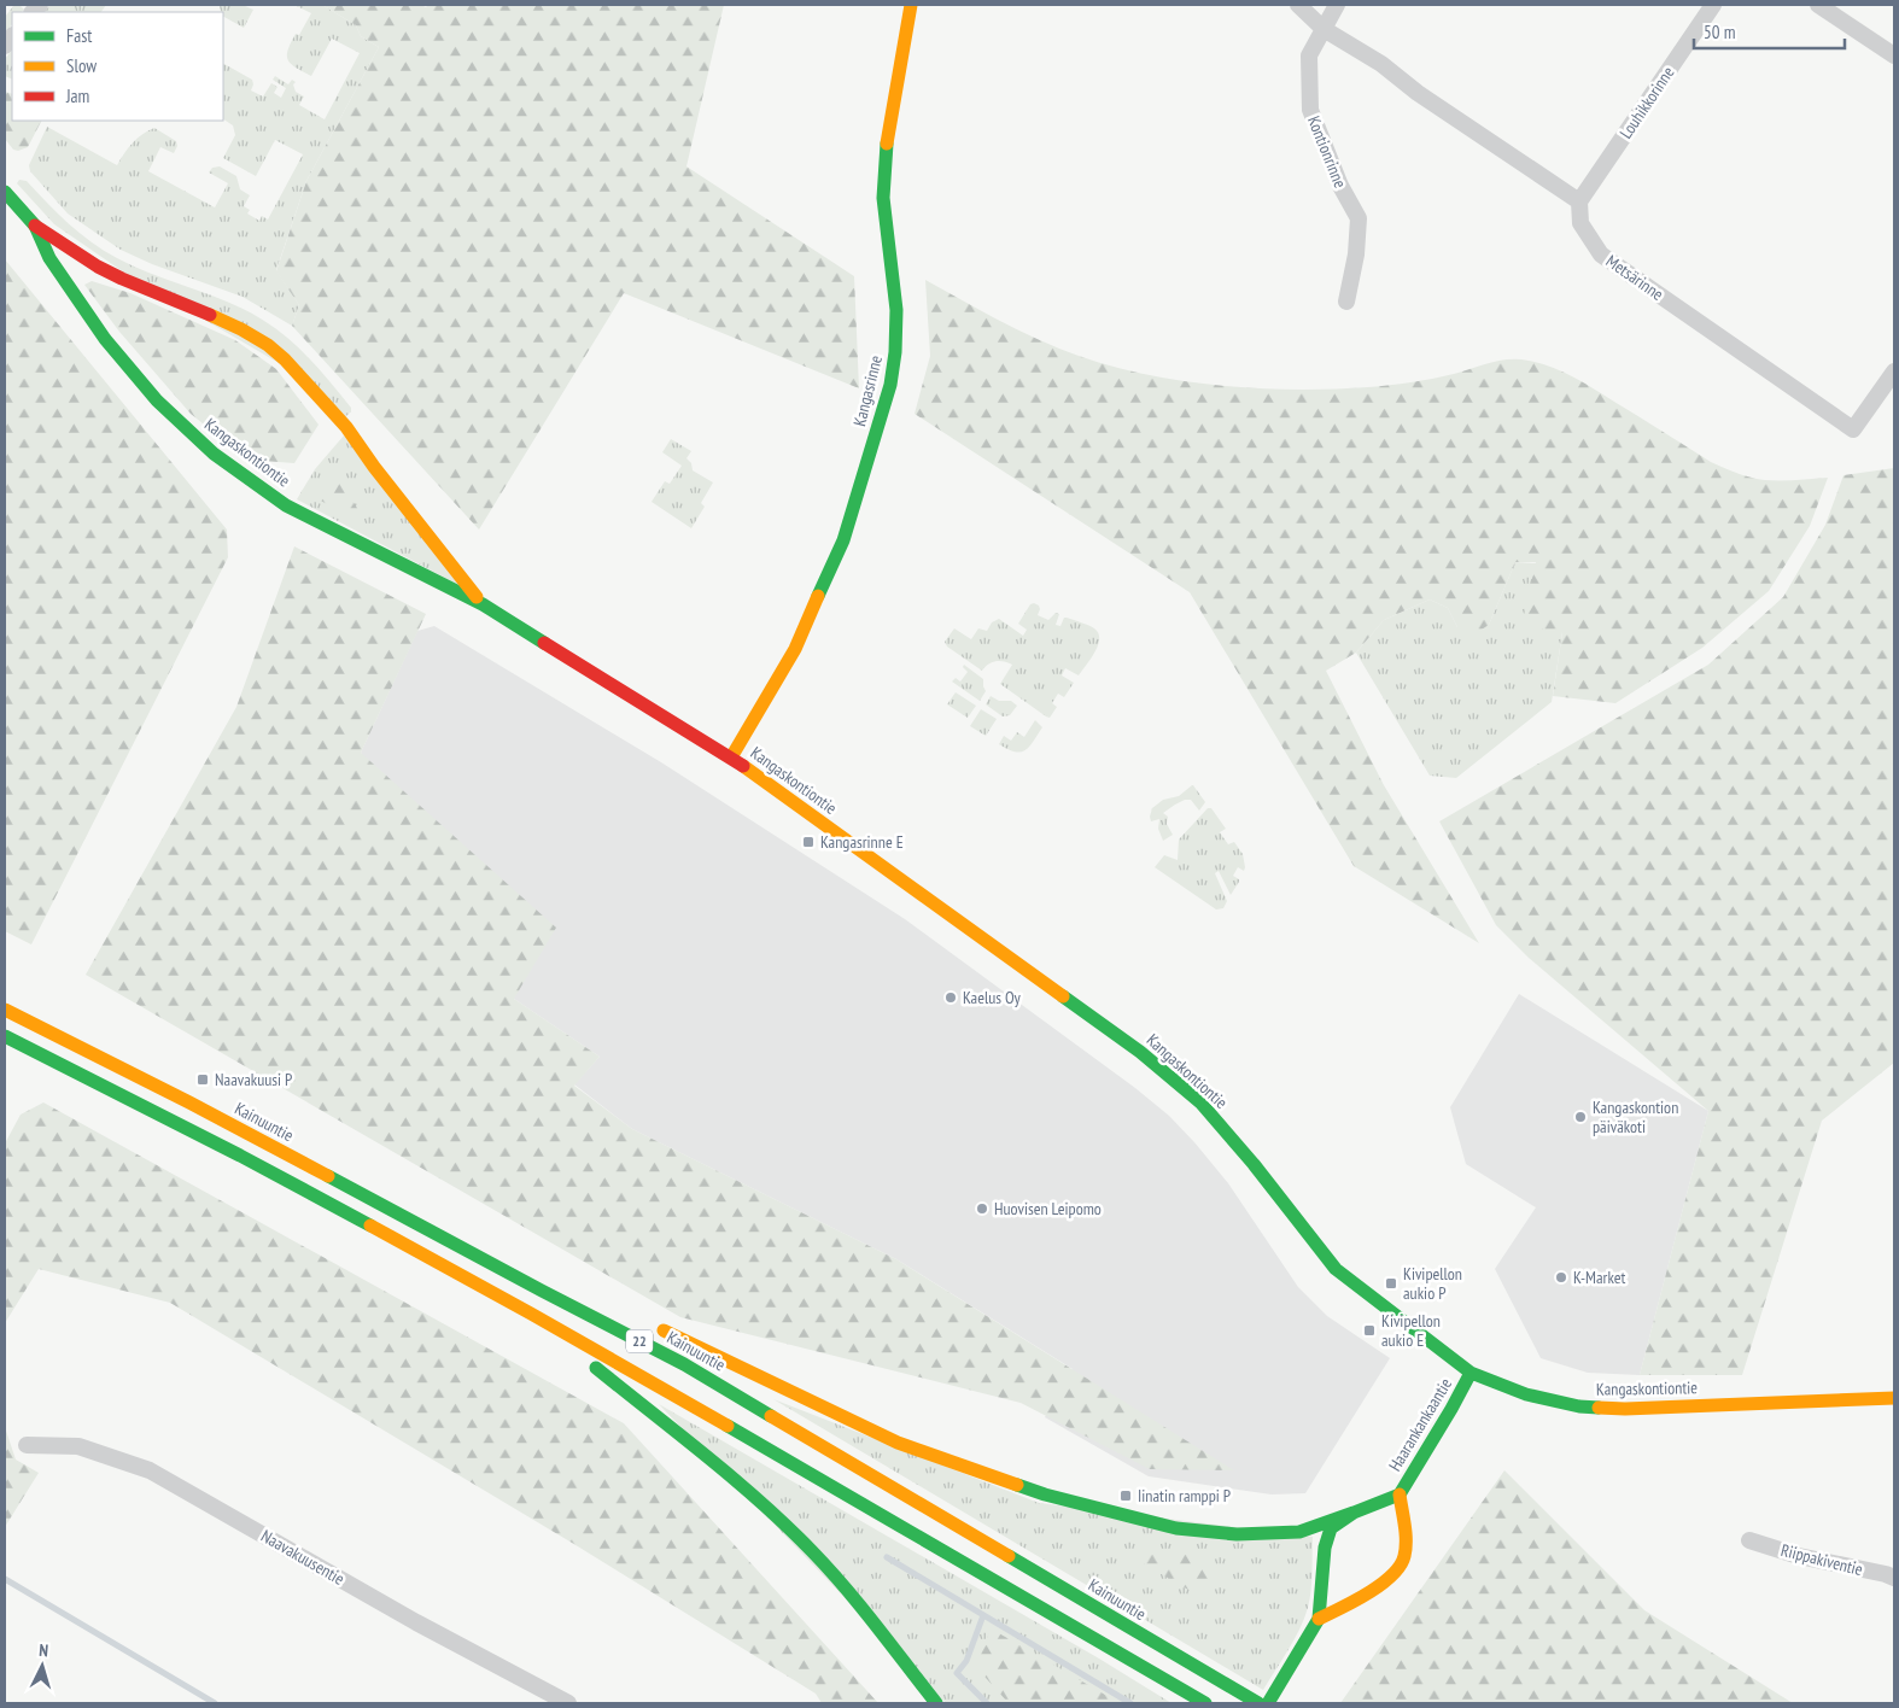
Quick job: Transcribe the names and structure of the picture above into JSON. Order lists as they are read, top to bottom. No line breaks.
{"streets":{"main road":["Kangasrinne","Kangaskontiontie","Kainuuntie","22","Haarankankaantie"],"street":["Louhikkorinne","Kontionrinne","Metsärinne","Naavakuusentie","Riippakiventie"]},"crossings":[["Louhikkorinne","Metsärinne"],["Kangasrinne","Kangaskontiontie"],["Kangaskontiontie","Haarankankaantie"]],"places":{"transit":["Kangasrinne E","Naavakuusi P","Kivipellon aukio P","Kivipellon aukio E","Iinatin ramppi P"],"other":["Kaelus Oy","Kangaskontion päiväkoti","Huovisen Leipomo","K-Market"]},"legend":["Fast","Slow","Jam"],"scale_bar":"50 m","north":"top"}
